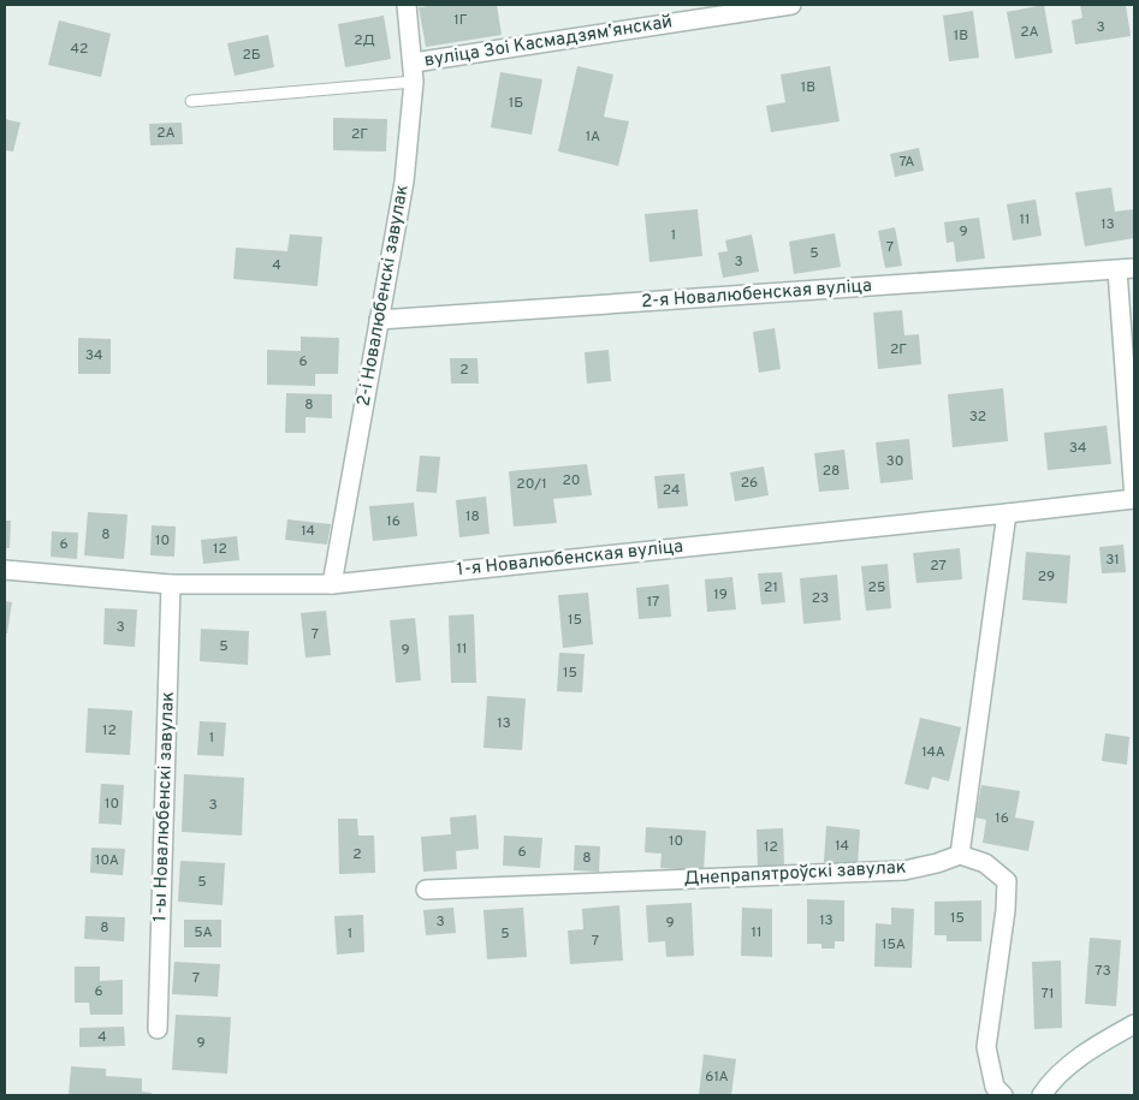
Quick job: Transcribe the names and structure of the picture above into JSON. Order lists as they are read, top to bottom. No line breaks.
{"streets":{"street":["вуліца Зоі Касмадзямʼянскай","2-я Новалюбенская вуліца","2-і Новалюбенскі завулак","1-я Новалюбенская вуліца","1-ы Новалюбенскі завулак","Днепрапятроўскі завулак"]},"crossings":[["вуліца Зоі Касмадзямʼянскай","2-і Новалюбенскі завулак"],["2-я Новалюбенская вуліца","2-і Новалюбенскі завулак"],["2-і Новалюбенскі завулак","1-я Новалюбенская вуліца"],["1-я Новалюбенская вуліца","1-ы Новалюбенскі завулак"]],"house_numbers":["1Г","3","2А","1В","2Д","42","2Б","1В","1Б","2А","2Г","1А","7А","11","13","9","1","7","5","3","4","2Г","34","6","2","8","32","34","30","28","20","26","20/1","24","18","16","14","8","10","6","12","31","27","29","21","25","19","23","17","15","3","7","5","11","9","15","13","12","1","14А","10","3","16","10","14","12","6","2","8","10А","5","15","13","3","9","8","5А","11","1","5","7","15А","73","7","6","71","4","9","61А"]}
